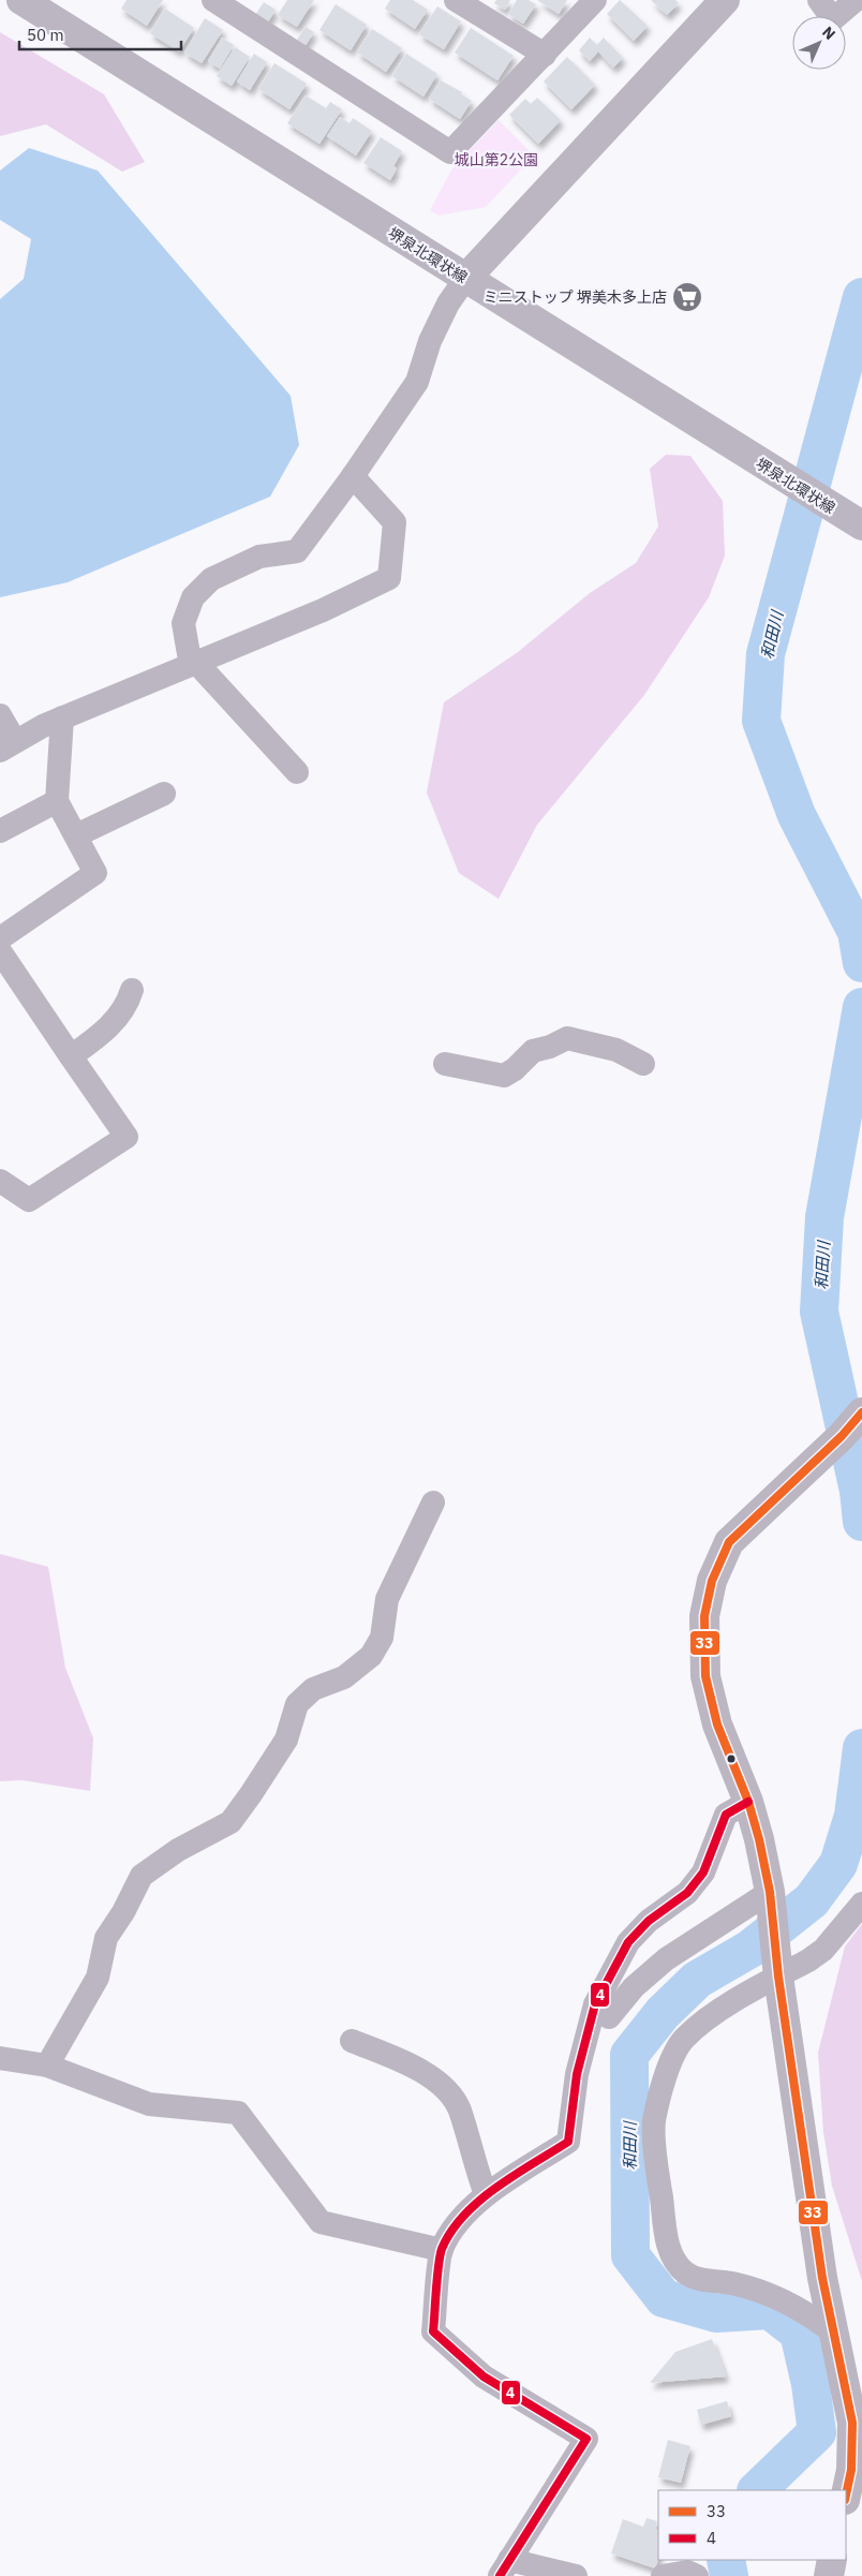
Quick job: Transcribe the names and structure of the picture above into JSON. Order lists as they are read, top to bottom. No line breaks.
{"streets":{"main road":["堺泉北環状線"]},"water":["和田川"],"parks":["城山第2公園"],"places":{"supermarket":["ミニストップ 堺美木多上店"]},"lines":["transit line 33","transit line 4"],"legend":["33","4"],"scale_bar":"50 m","north":"top right"}
